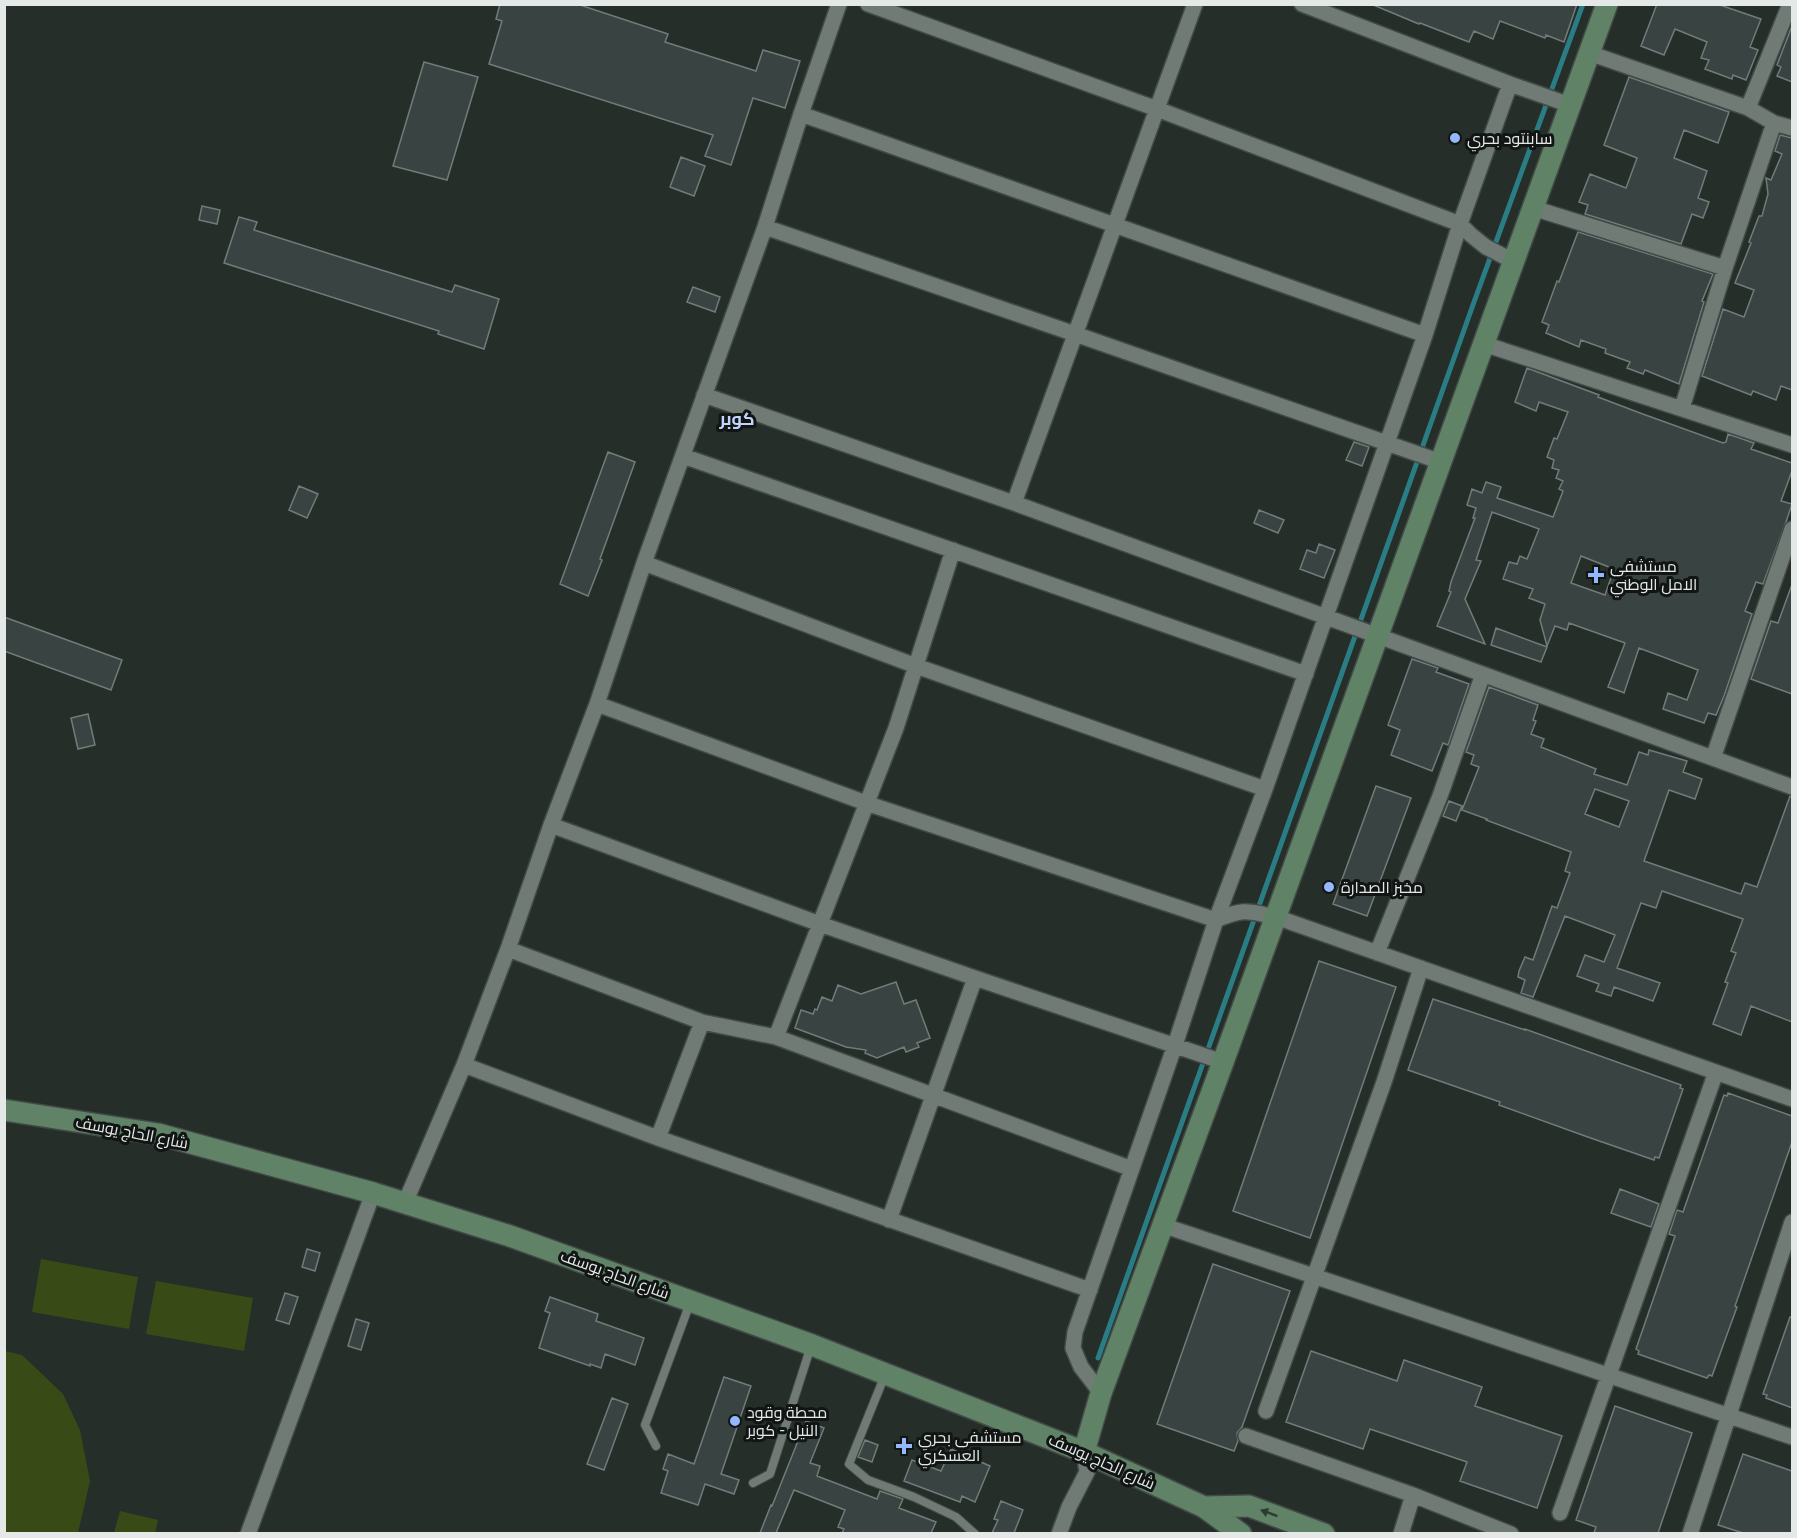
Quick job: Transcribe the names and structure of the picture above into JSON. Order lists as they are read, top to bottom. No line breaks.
{"streets":{"street":["شارع الحاج يوسف"]},"districts":["كوبر"],"places":{"other":["سابنتود بحري","مخبز الصدارة","محطة وقود النيل - كوبر"],"health":["مستشفى الامل الوطني","مستشفى بحري العسكري"]}}
